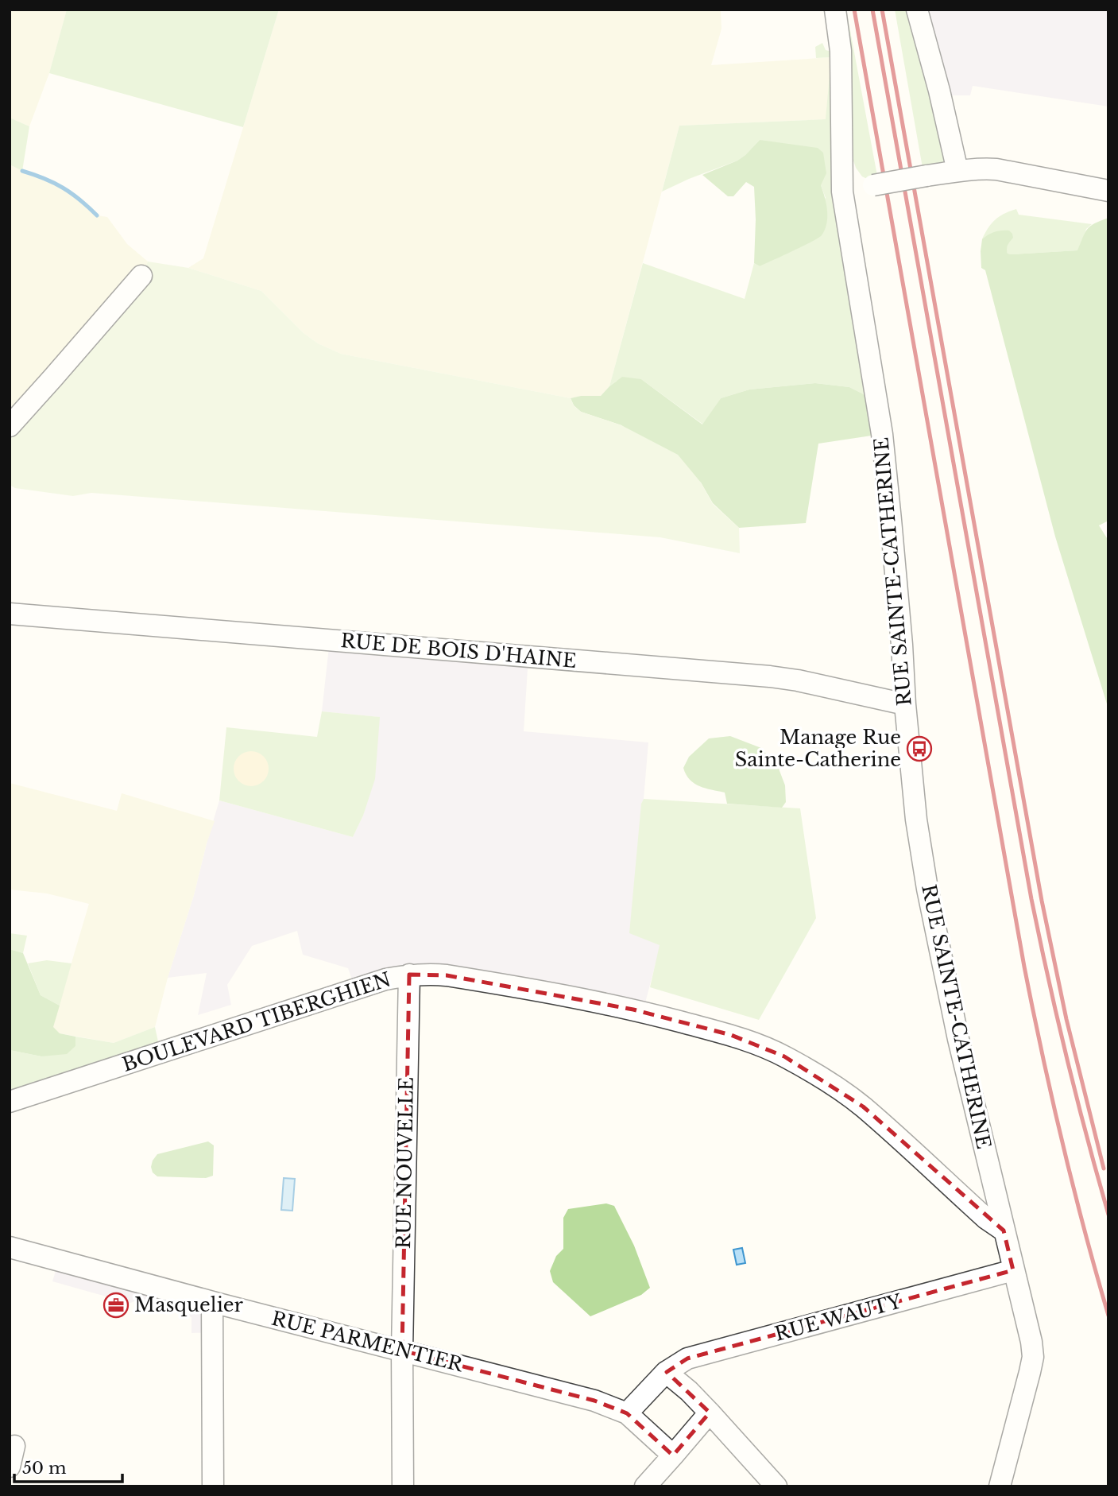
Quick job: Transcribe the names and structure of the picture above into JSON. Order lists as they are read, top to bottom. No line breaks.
{"streets":{"street":["RUE SAINTE-CATHERINE","RUE DE BOIS D'HAINE","BOULEVARD TIBERGHIEN","RUE NOUVELLE","RUE WAUTY","RUE PARMENTIER"]},"crossings":[["RUE SAINTE-CATHERINE","RUE DE BOIS D'HAINE"],["RUE SAINTE-CATHERINE","BOULEVARD TIBERGHIEN"],["RUE SAINTE-CATHERINE","RUE WAUTY"],["BOULEVARD TIBERGHIEN","RUE NOUVELLE"],["RUE NOUVELLE","RUE PARMENTIER"]],"places":{"bus stop":["Manage Rue Sainte-Catherine"],"office":["Masquelier"]},"scale_bar":"50 m"}
